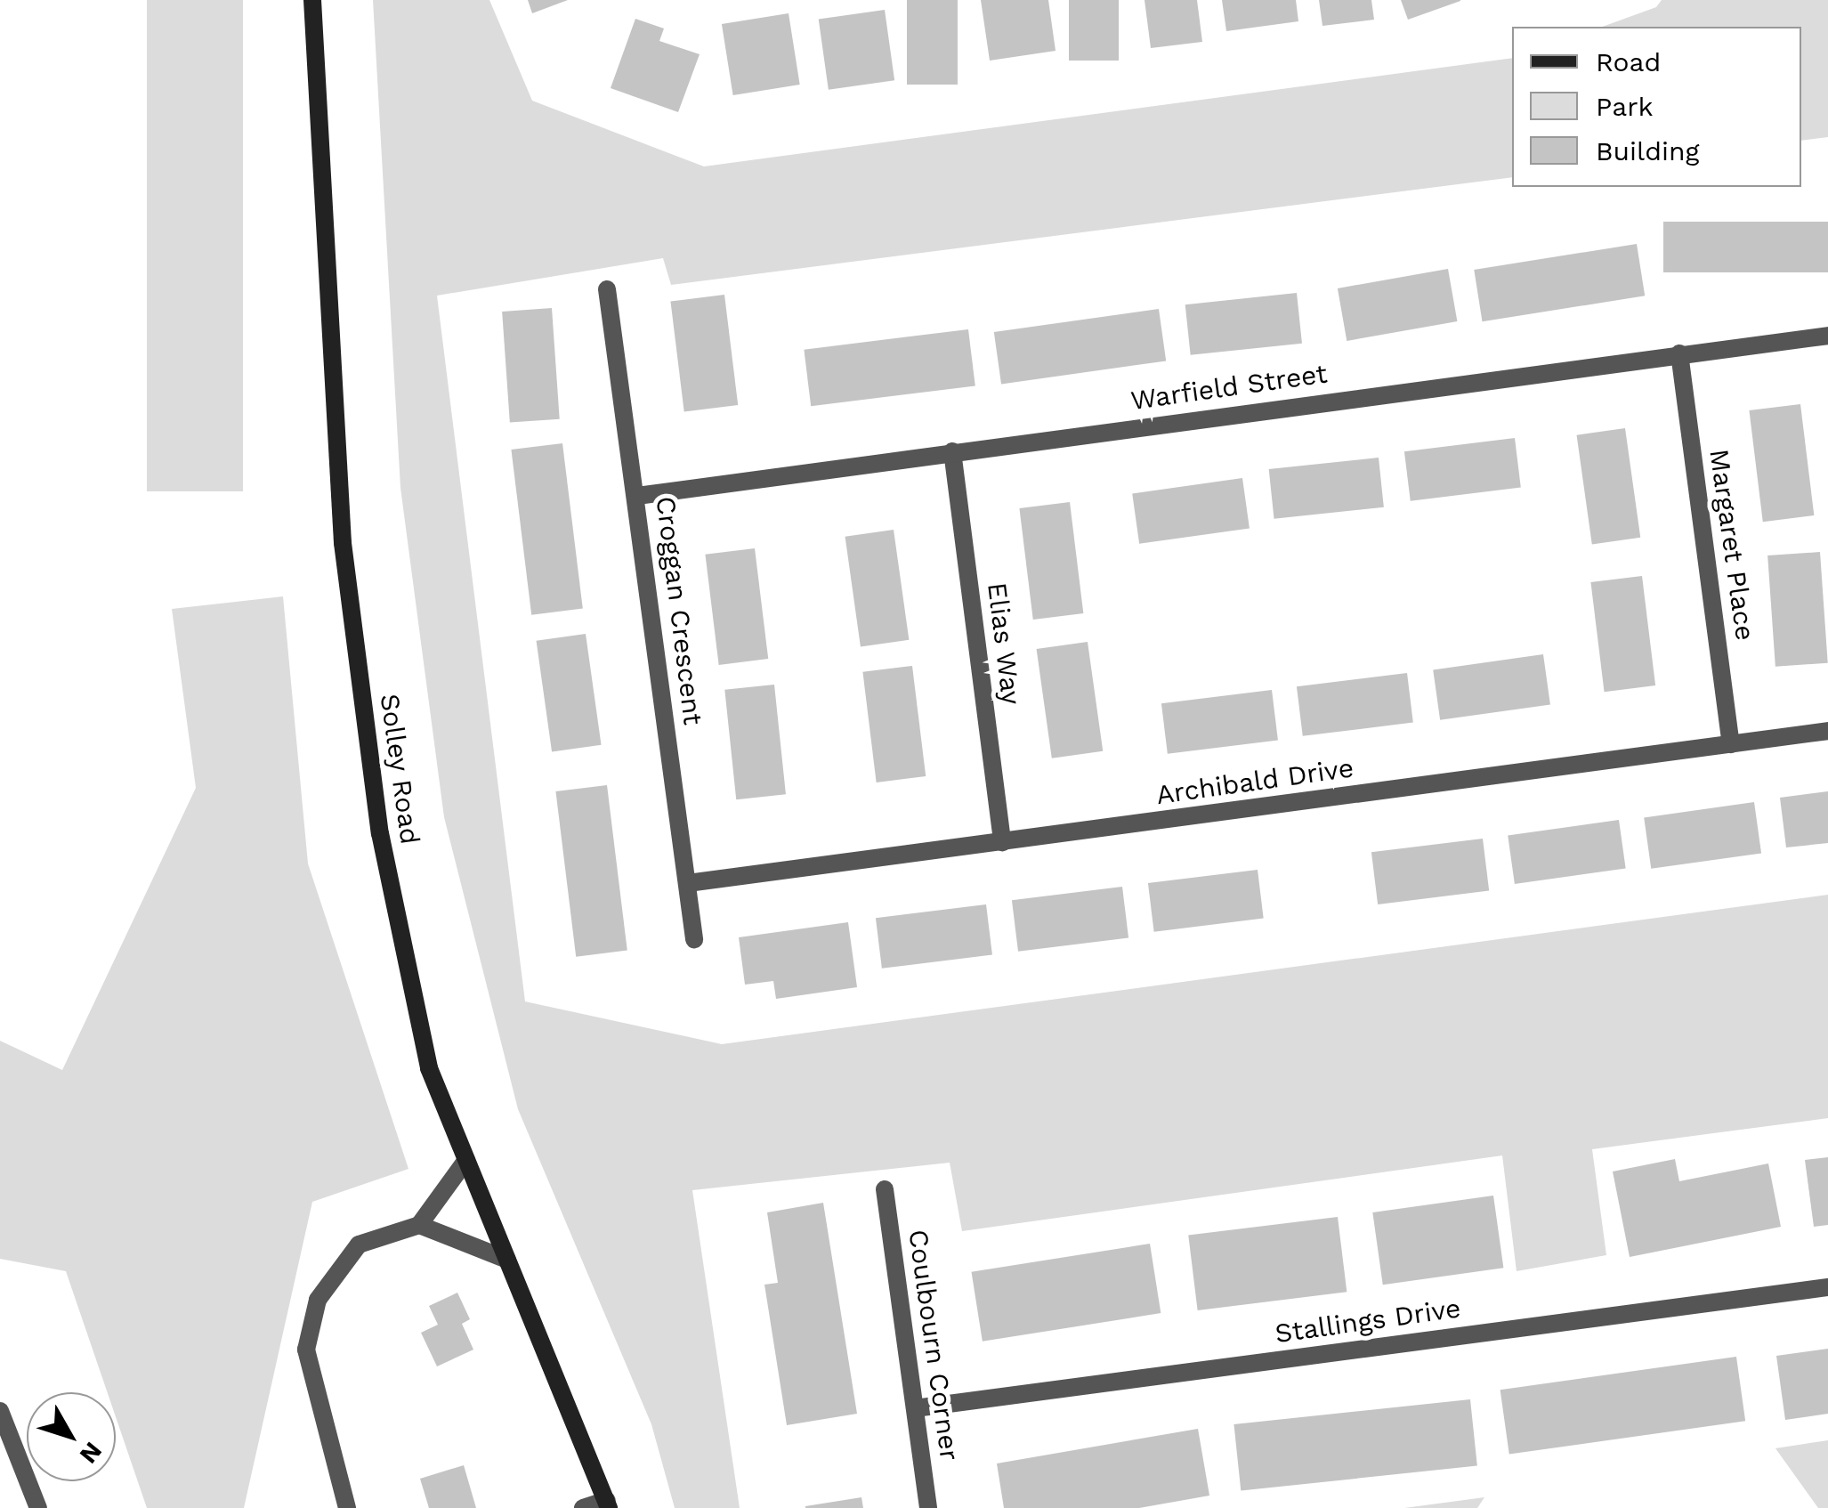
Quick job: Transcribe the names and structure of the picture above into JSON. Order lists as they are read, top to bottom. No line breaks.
{"streets":{"main road":["Solley Road"],"street":["Warfield Street","Margaret Place","Croggan Crescent","Elias Way","Archibald Drive","Stallings Drive","Coulbourn Corner"]},"crossings":[["Warfield Street","Margaret Place"],["Warfield Street","Croggan Crescent"],["Warfield Street","Elias Way"],["Margaret Place","Archibald Drive"],["Croggan Crescent","Archibald Drive"],["Elias Way","Archibald Drive"],["Stallings Drive","Coulbourn Corner"]],"legend":["Road","Park","Building"],"north":"bottom right"}
